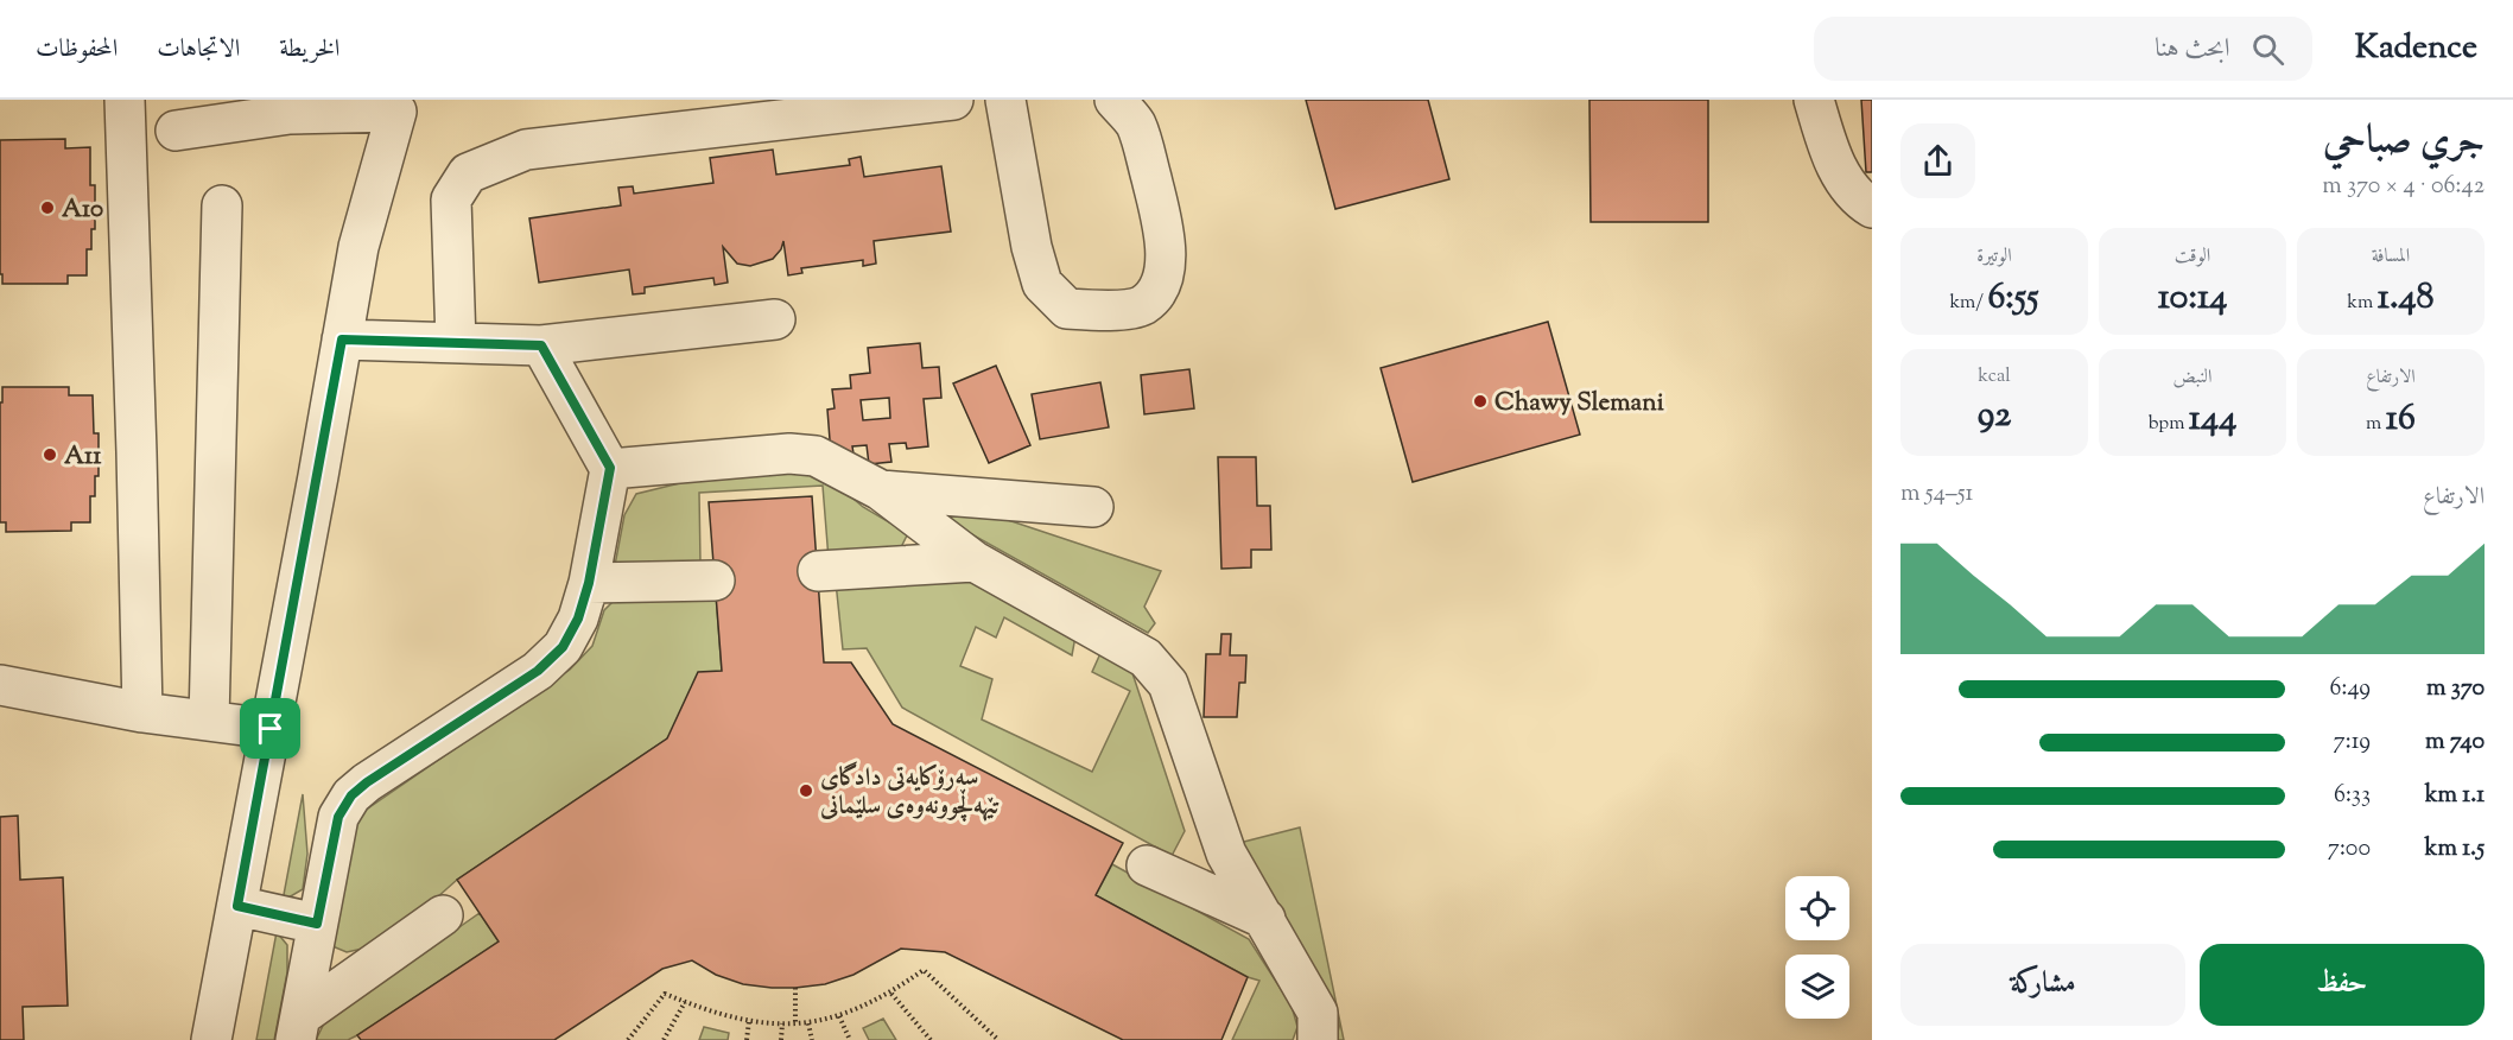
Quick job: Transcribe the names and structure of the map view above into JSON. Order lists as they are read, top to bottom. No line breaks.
{"places":["A10","Chawy Slemani","A11","سەرۆکایەتی دادگای تێهەڵچوونەوەی سلێمانی"],"page":{"header":"Kadence","search":"ابحث هنا","nav":["الخريطة","الاتجاهات","المحفوظات"],"heading":["جري صباحي","06:42 · 4 × 370 m"],"stats":[["المسافة","1.48 km"],["الوقت","10:14"],["الوتيرة","6:55 /km"],["الارتفاع","16 m"],["النبض","144 bpm"],["kcal","92"]],"chart":["الارتفاع","51–54 m"],"list":[{"name":"370 m","note":"6:49"},{"name":"740 m","note":"7:19"},{"name":"1.1 km","note":"6:33"},{"name":"1.5 km","note":"7:00"}],"buttons":["حفظ","مشاركة"]}}
